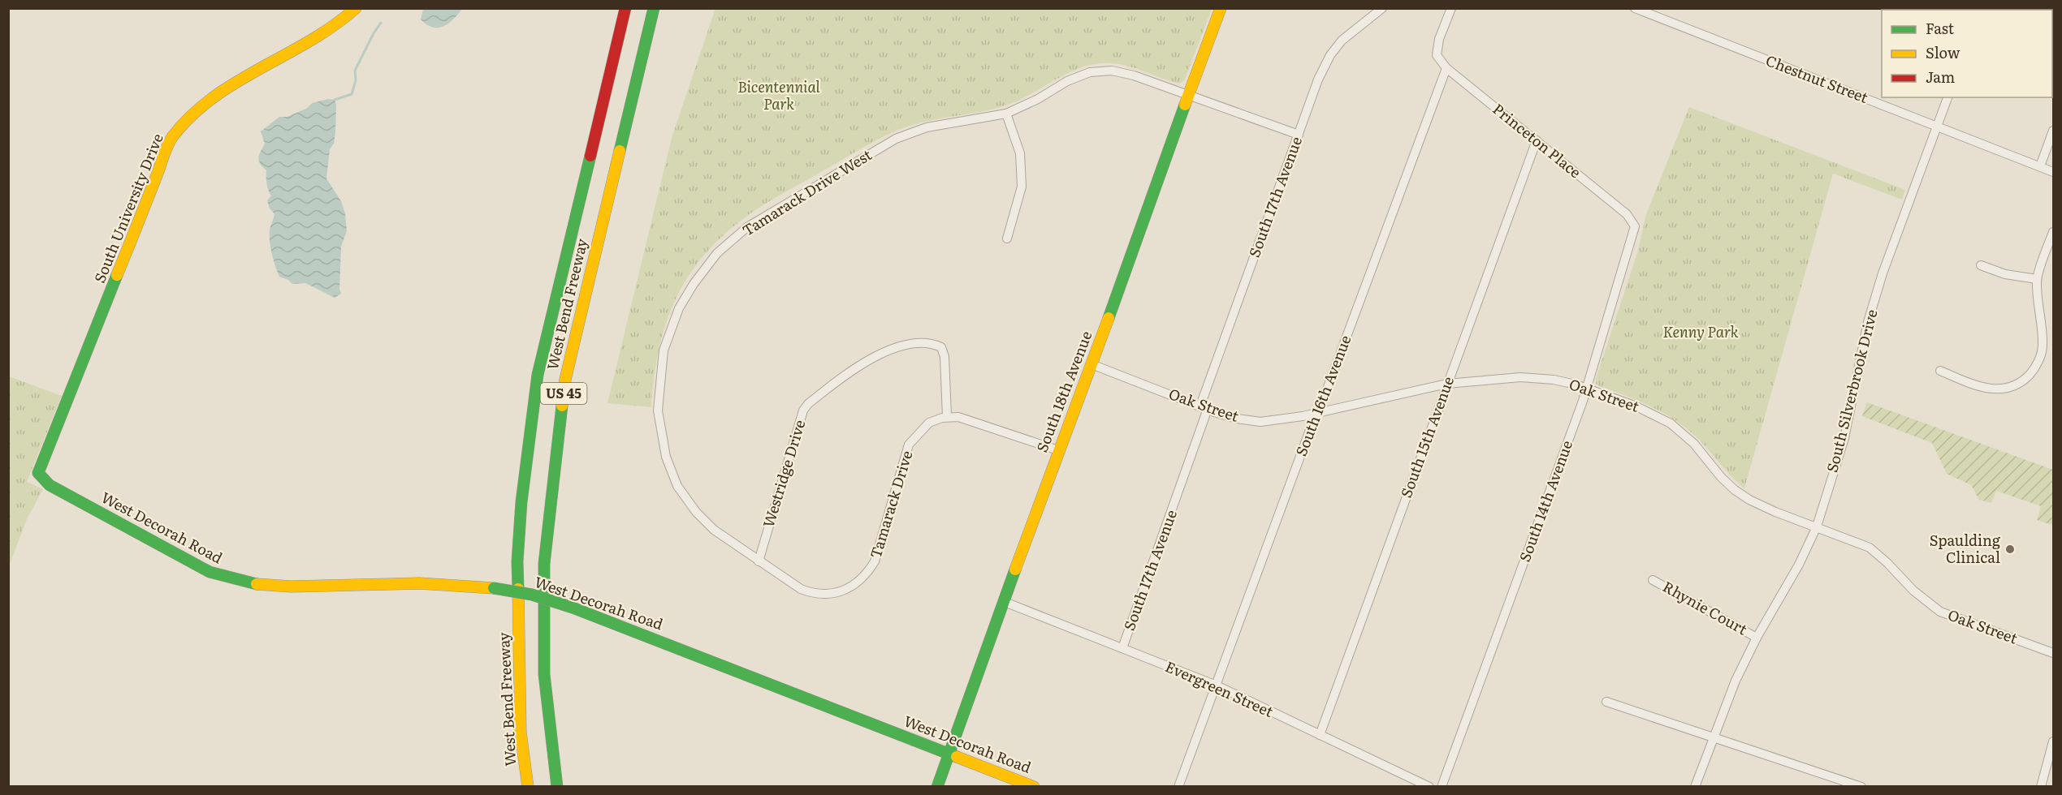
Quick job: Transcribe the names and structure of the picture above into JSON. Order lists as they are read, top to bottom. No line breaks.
{"streets":{"main road":["South University Drive","West Bend Freeway","South 18th Avenue","US 45","West Decorah Road"],"street":["Chestnut Street","Princeton Place","Tamarack Drive West","South 17th Avenue","South Silverbrook Drive","South 16th Avenue","Oak Street","South 15th Avenue","Westridge Drive","South 14th Avenue","Tamarack Drive","Rhynie Court","Evergreen Street"]},"crossings":[["Chestnut Street","South Silverbrook Drive"],["Princeton Place","South 16th Avenue"],["Princeton Place","South 15th Avenue"],["Princeton Place","South 14th Avenue"],["Tamarack Drive West","South 17th Avenue"],["Tamarack Drive West","South 18th Avenue"],["Tamarack Drive West","Westridge Drive"],["Tamarack Drive West","Tamarack Drive"],["South 17th Avenue","Oak Street"],["South 17th Avenue","Evergreen Street"],["South University Drive","West Decorah Road"],["South Silverbrook Drive","Oak Street"],["South Silverbrook Drive","Rhynie Court"],["South 18th Avenue","Oak Street"],["South 18th Avenue","West Decorah Road"],["South 18th Avenue","Evergreen Street"],["South 16th Avenue","Oak Street"],["South 16th Avenue","Evergreen Street"],["Oak Street","South 15th Avenue"],["Oak Street","South 14th Avenue"],["South 15th Avenue","Evergreen Street"],["Westridge Drive","Tamarack Drive"]],"parks":["Bicentennial Park","Kenny Park"],"places":["Spaulding Clinical"],"legend":["Fast","Slow","Jam"]}
